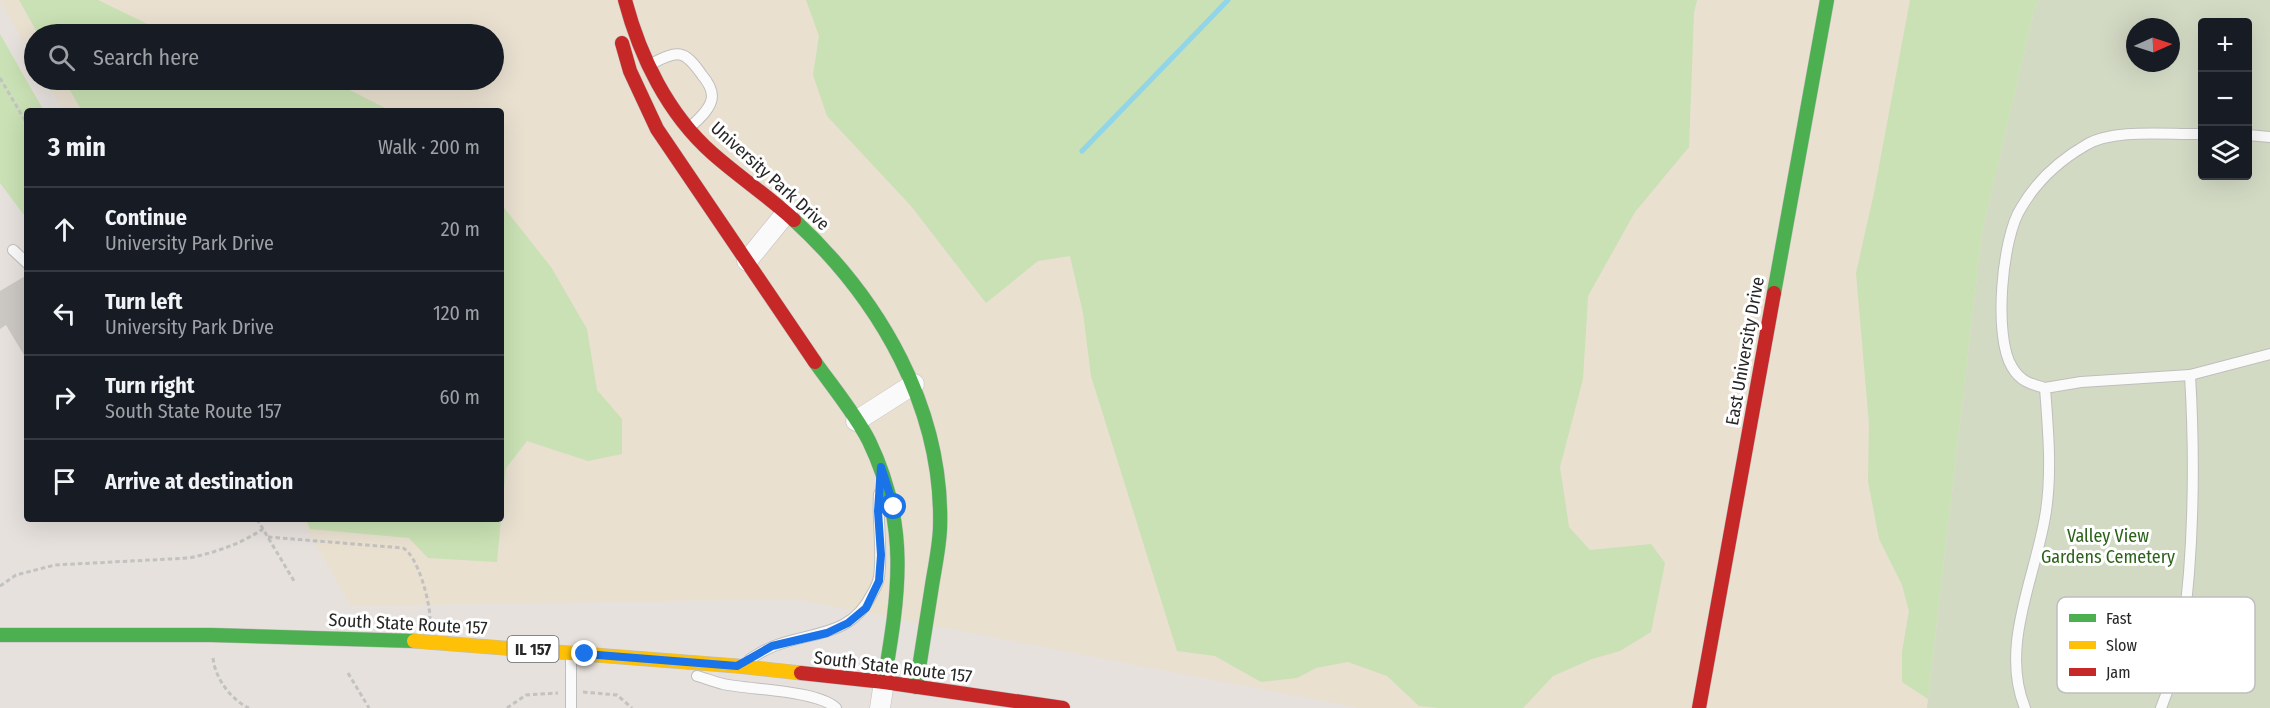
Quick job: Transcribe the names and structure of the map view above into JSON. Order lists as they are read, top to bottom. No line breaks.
{"streets":{"main road":["University Park Drive","East University Drive","South State Route 157","IL 157"]},"crossings":[["University Park Drive","South State Route 157"]],"parks":["Valley View Gardens Cemetery"],"legend":["Fast","Slow","Jam"],"north":"right","page":{"map_buttons":["+","−"],"search":"Search here","heading":["3 min","Walk · 200 m"],"list":[["Continue","University Park Drive","20 m"],["Turn left","University Park Drive","120 m"],["Turn right","South State Route 157","60 m"],"Arrive at destination"]}}
